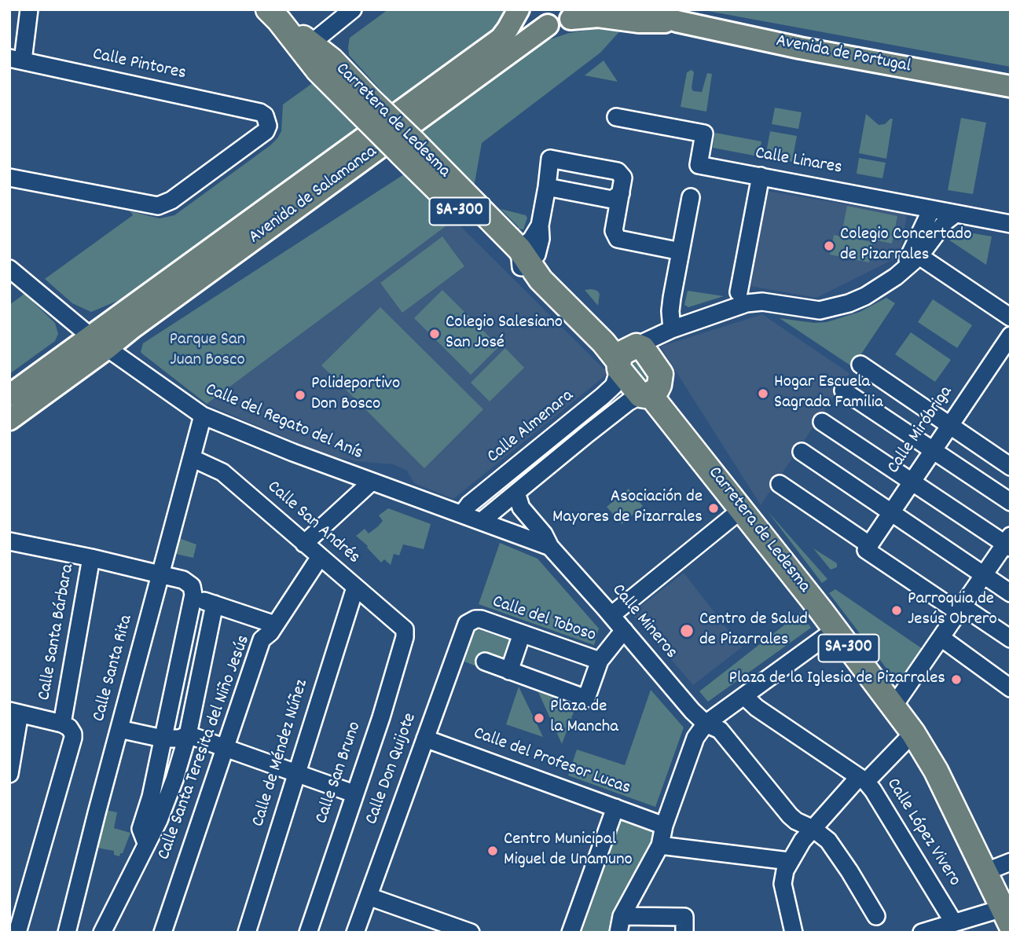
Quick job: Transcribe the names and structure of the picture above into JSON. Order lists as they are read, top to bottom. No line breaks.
{"streets":{"highway":["Carretera de Ledesma","SA-300"],"main road":["Avenida de Portugal","Avenida de Salamanca"],"street":["Calle Pintores","Calle Linares","Calle del Regato del Anís","Calle Almenara","Calle Miróbriga","Calle San Andrés","Calle del Toboso","Calle Mineros","Calle Santa Bárbara","Calle Santa Rita","Calle Santa Teresita del Niño Jesús","Calle de Méndez Núñez","Calle del Profesor Lucas","Calle Don Quijote","Calle San Bruno","Calle López Vivero"]},"crossings":[["Avenida de Portugal","Avenida de Salamanca"],["Carretera de Ledesma","SA-300"],["Carretera de Ledesma","Calle Almenara"],["Avenida de Salamanca","Calle del Regato del Anís"],["SA-300","Calle Almenara"],["Calle del Regato del Anís","Calle Almenara"],["Calle del Regato del Anís","Calle Mineros"],["Calle del Regato del Anís","Calle Santa Rita"],["Calle San Andrés","Calle Santa Rita"],["Calle San Andrés","Calle Santa Teresita del Niño Jesús"],["Calle San Andrés","Calle de Méndez Núñez"],["Calle San Andrés","Calle San Bruno"],["Calle del Toboso","Calle Mineros"],["Calle del Toboso","Calle Don Quijote"],["Calle del Profesor Lucas","Calle Don Quijote"]],"parks":["Parque San Juan Bosco"],"places":["Colegio Concertado de Pizarrales","Colegio Salesiano San José","Hogar Escuela Sagrada Familia","Polideportivo Don Bosco","Asociación de Mayores de Pizarrales","Parroquia de Jesús Obrero","Centro de Salud de Pizarrales","Plaza de la Iglesia de Pizarrales","Plaza de la Mancha","Centro Municipal Miguel de Unamuno"]}
